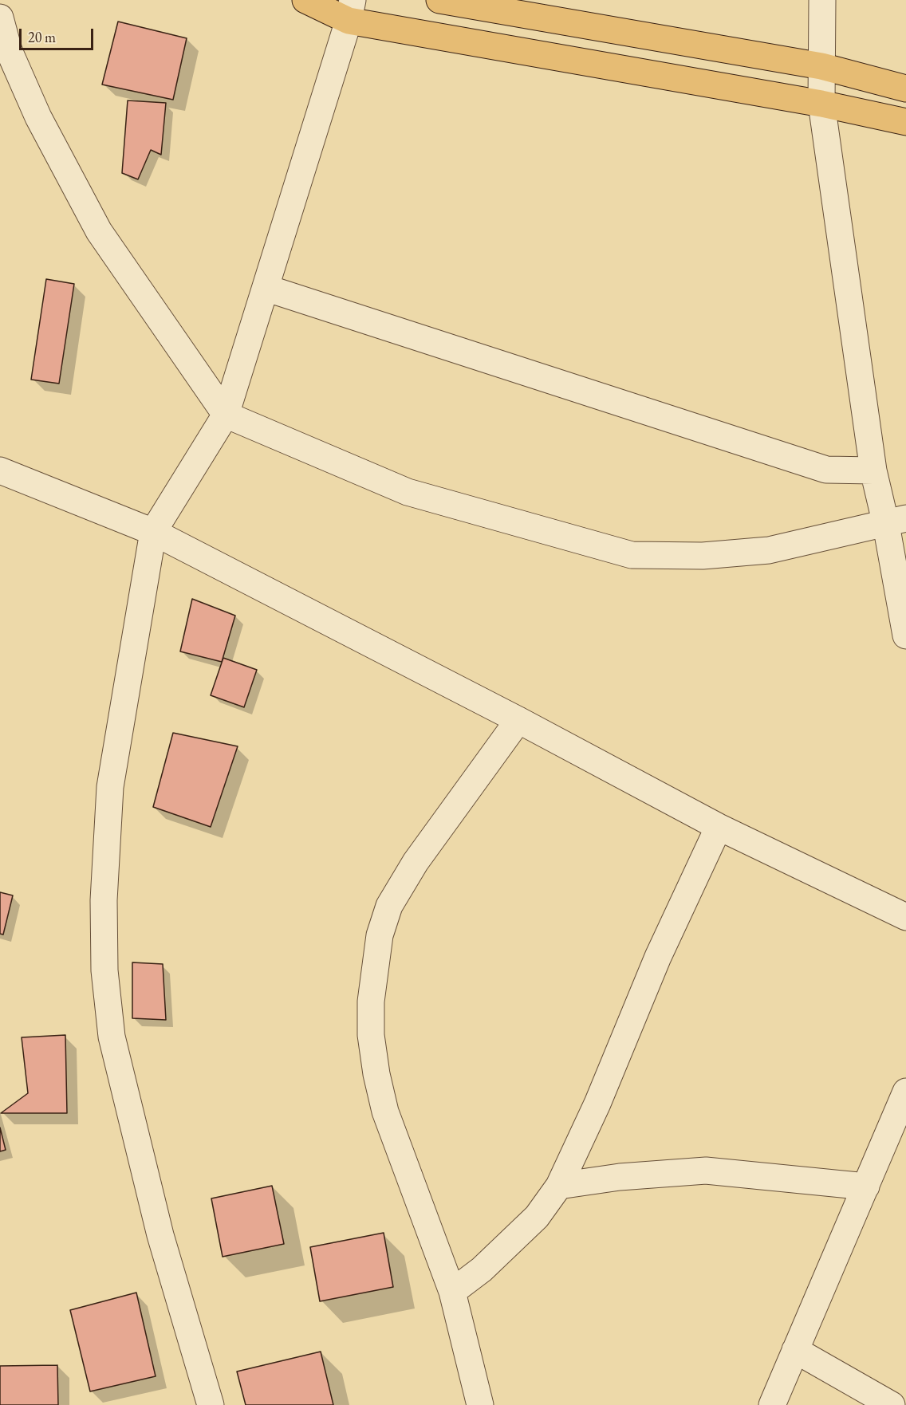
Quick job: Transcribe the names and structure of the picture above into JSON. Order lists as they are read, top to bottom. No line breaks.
{"scale_bar":"20 m"}
